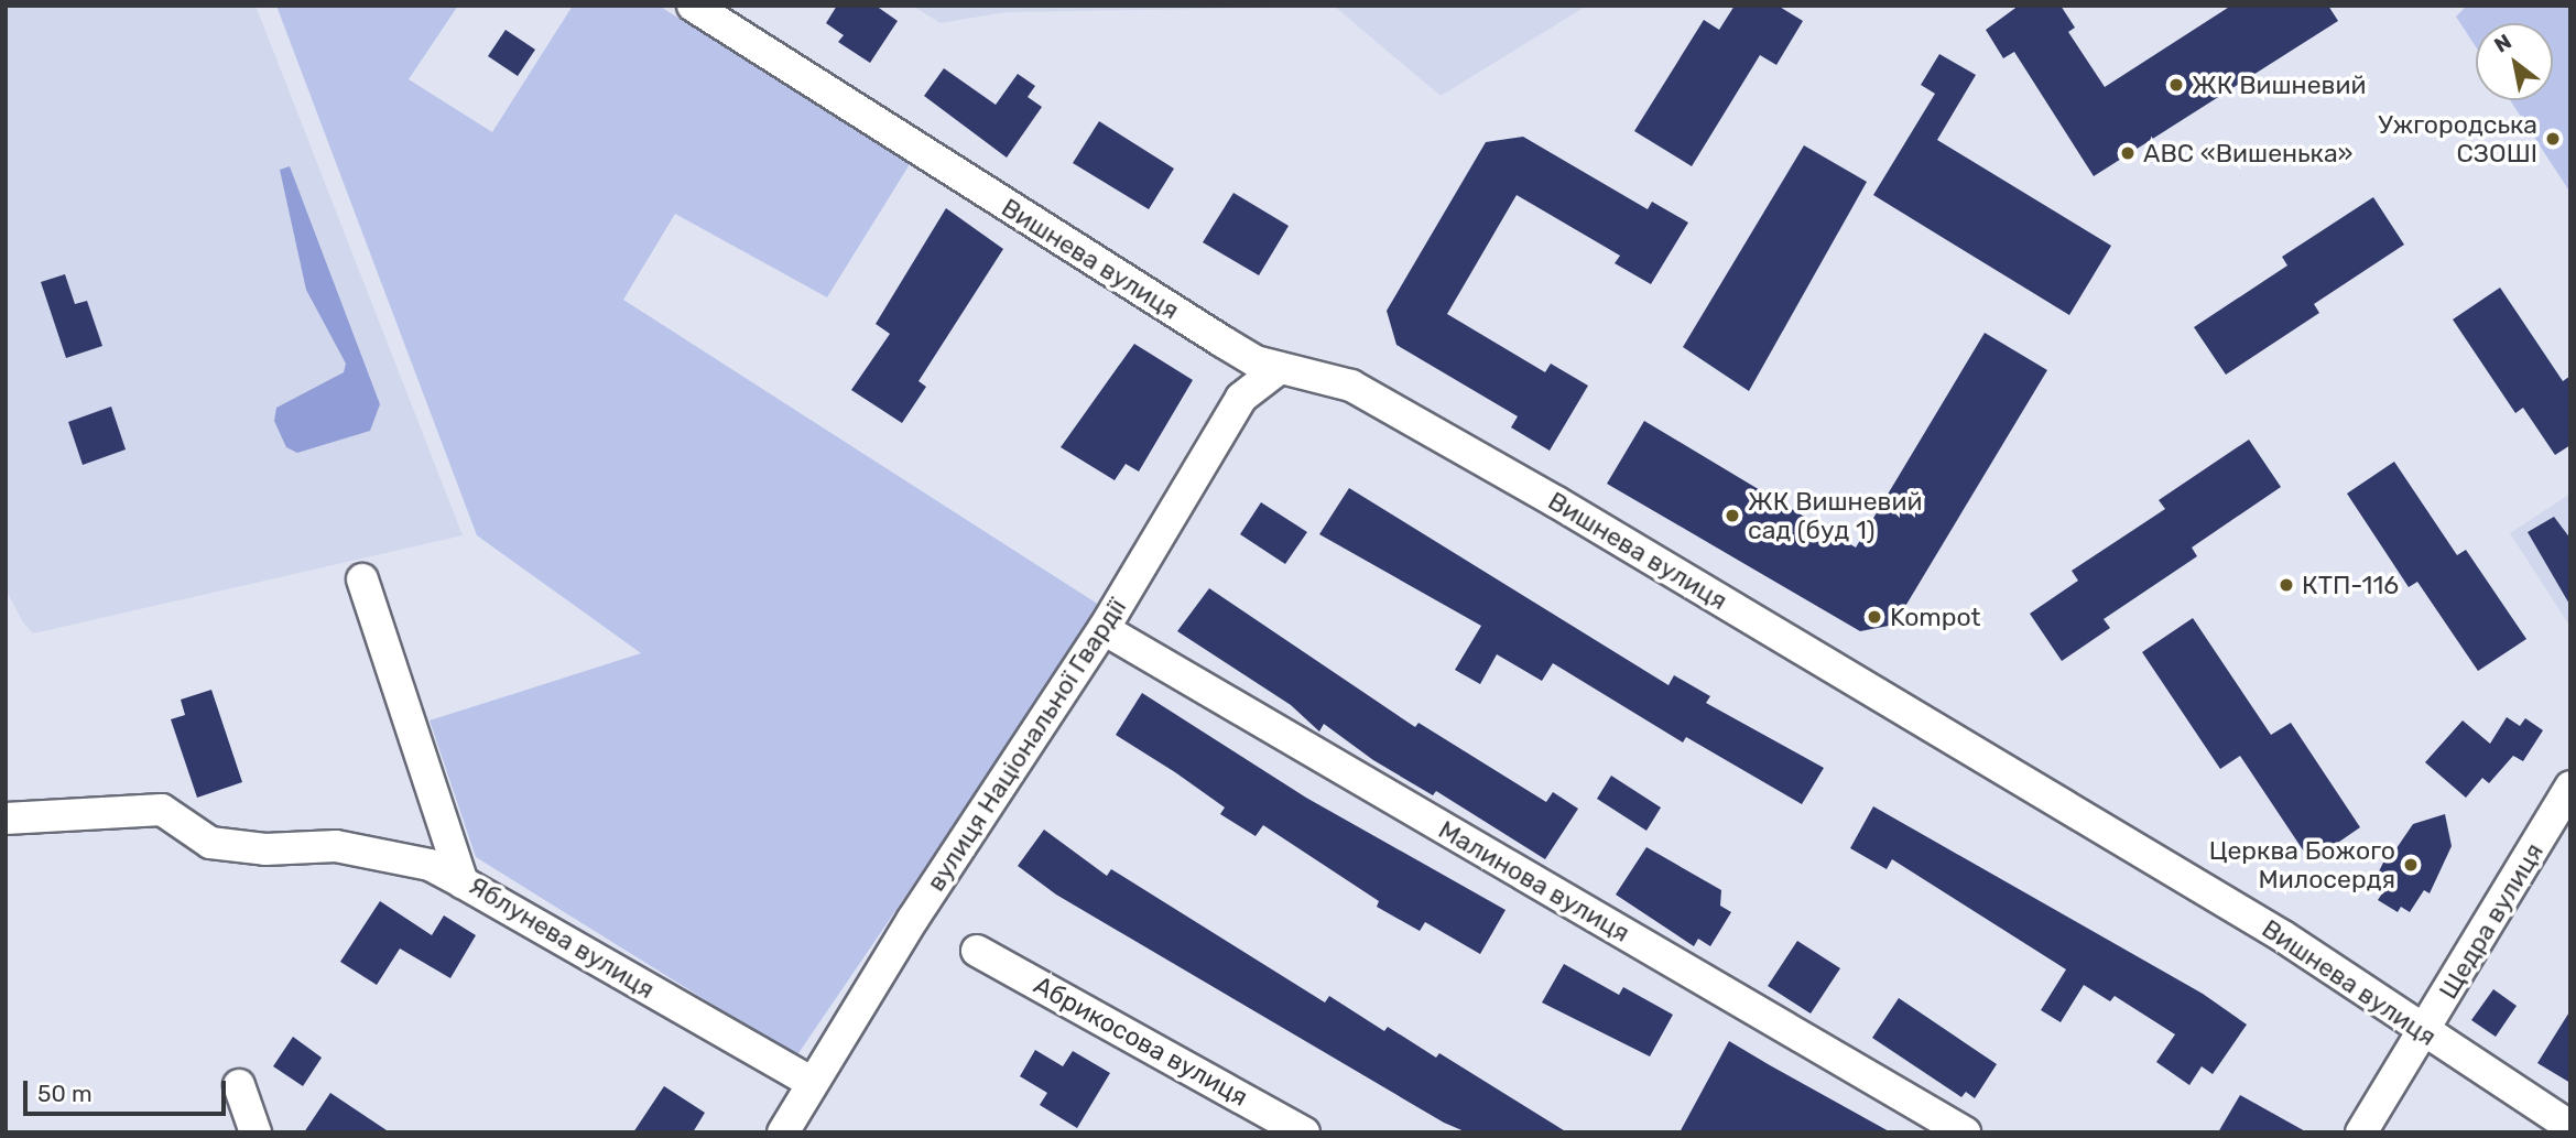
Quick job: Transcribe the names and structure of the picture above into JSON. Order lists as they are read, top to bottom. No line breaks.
{"streets":{"street":["Вишнева вулиця","вулиця Національної Гвардії","Малинова вулиця","Щедра вулиця","Яблунева вулиця","Абрикосова вулиця"]},"crossings":[["Вишнева вулиця","вулиця Національної Гвардії"],["Вишнева вулиця","Щедра вулиця"],["вулиця Національної Гвардії","Малинова вулиця"],["вулиця Національної Гвардії","Яблунева вулиця"]],"places":["ЖК Вишневий","Ужгородська СЗОШІ","ABC «Вишенька»","ЖК Вишневий сад (буд 1)","КТП-116","Kompot","Церква Божого Милосердя"],"scale_bar":"50 m","north":"top left"}
